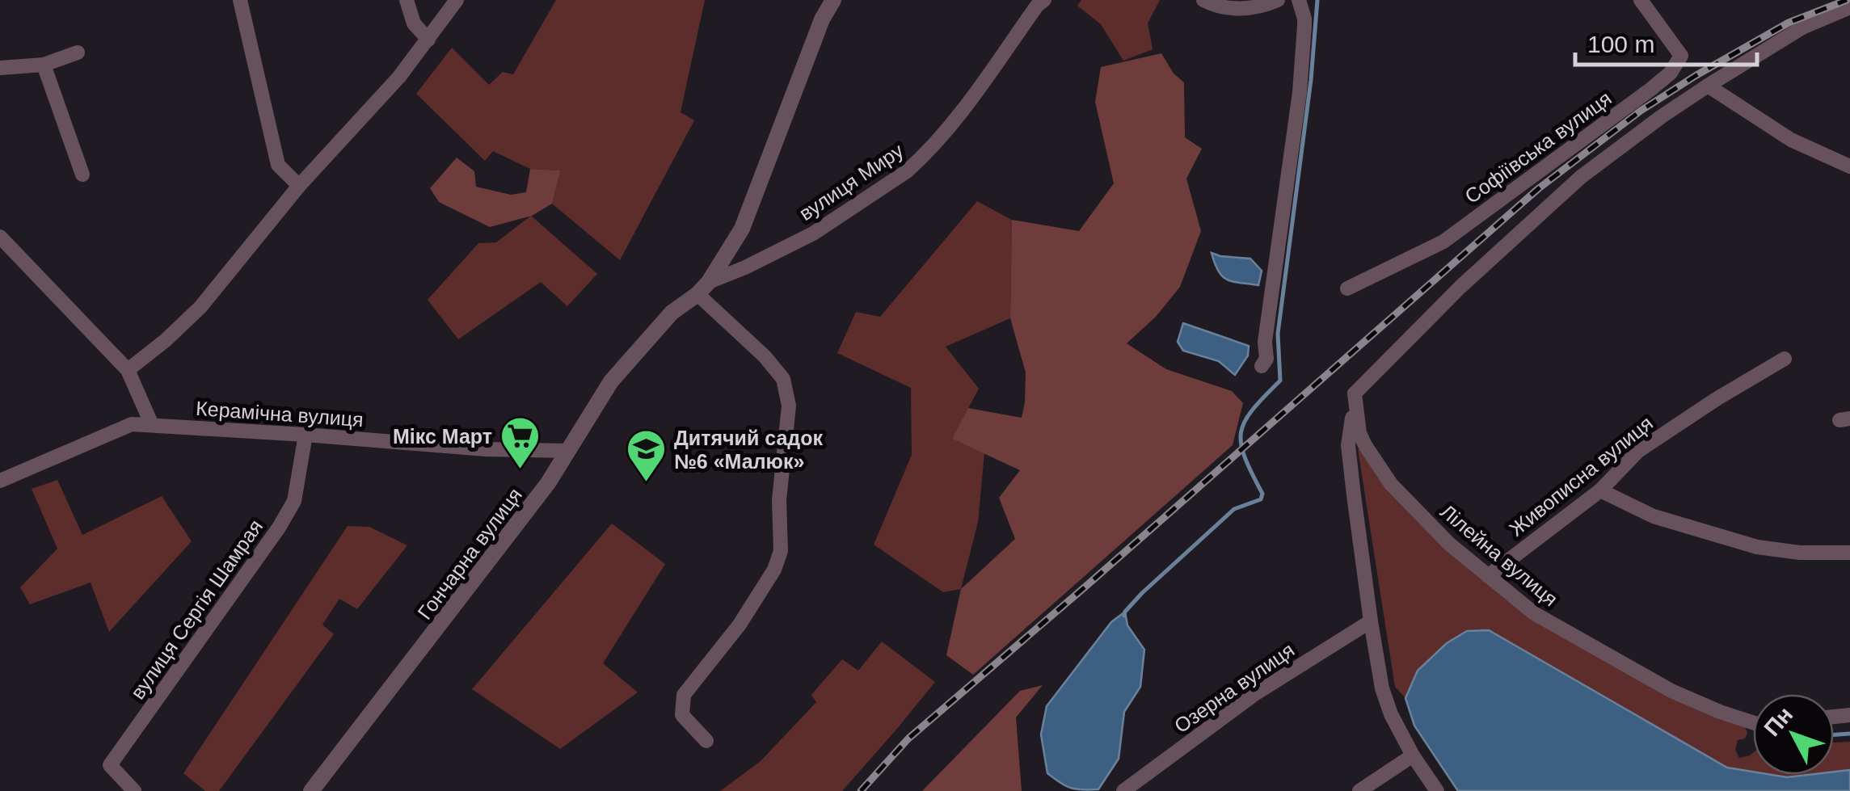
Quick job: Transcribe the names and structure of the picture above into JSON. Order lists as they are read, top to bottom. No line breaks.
{"streets":{"street":["Софіївська вулиця","вулиця Миру","Керамічна вулиця","Живописна вулиця","Гончарна вулиця","Лілейна вулиця","вулиця Сергія Шамрая","Озерна вулиця"]},"crossings":[["вулиця Миру","Гончарна вулиця"],["Керамічна вулиця","Гончарна вулиця"],["Керамічна вулиця","вулиця Сергія Шамрая"],["Живописна вулиця","Лілейна вулиця"]],"places":{"supermarket":["Мікс Март"],"school or university":["Дитячий садок №6 «Малюк»"]},"scale_bar":"100 m","north":"top left"}
